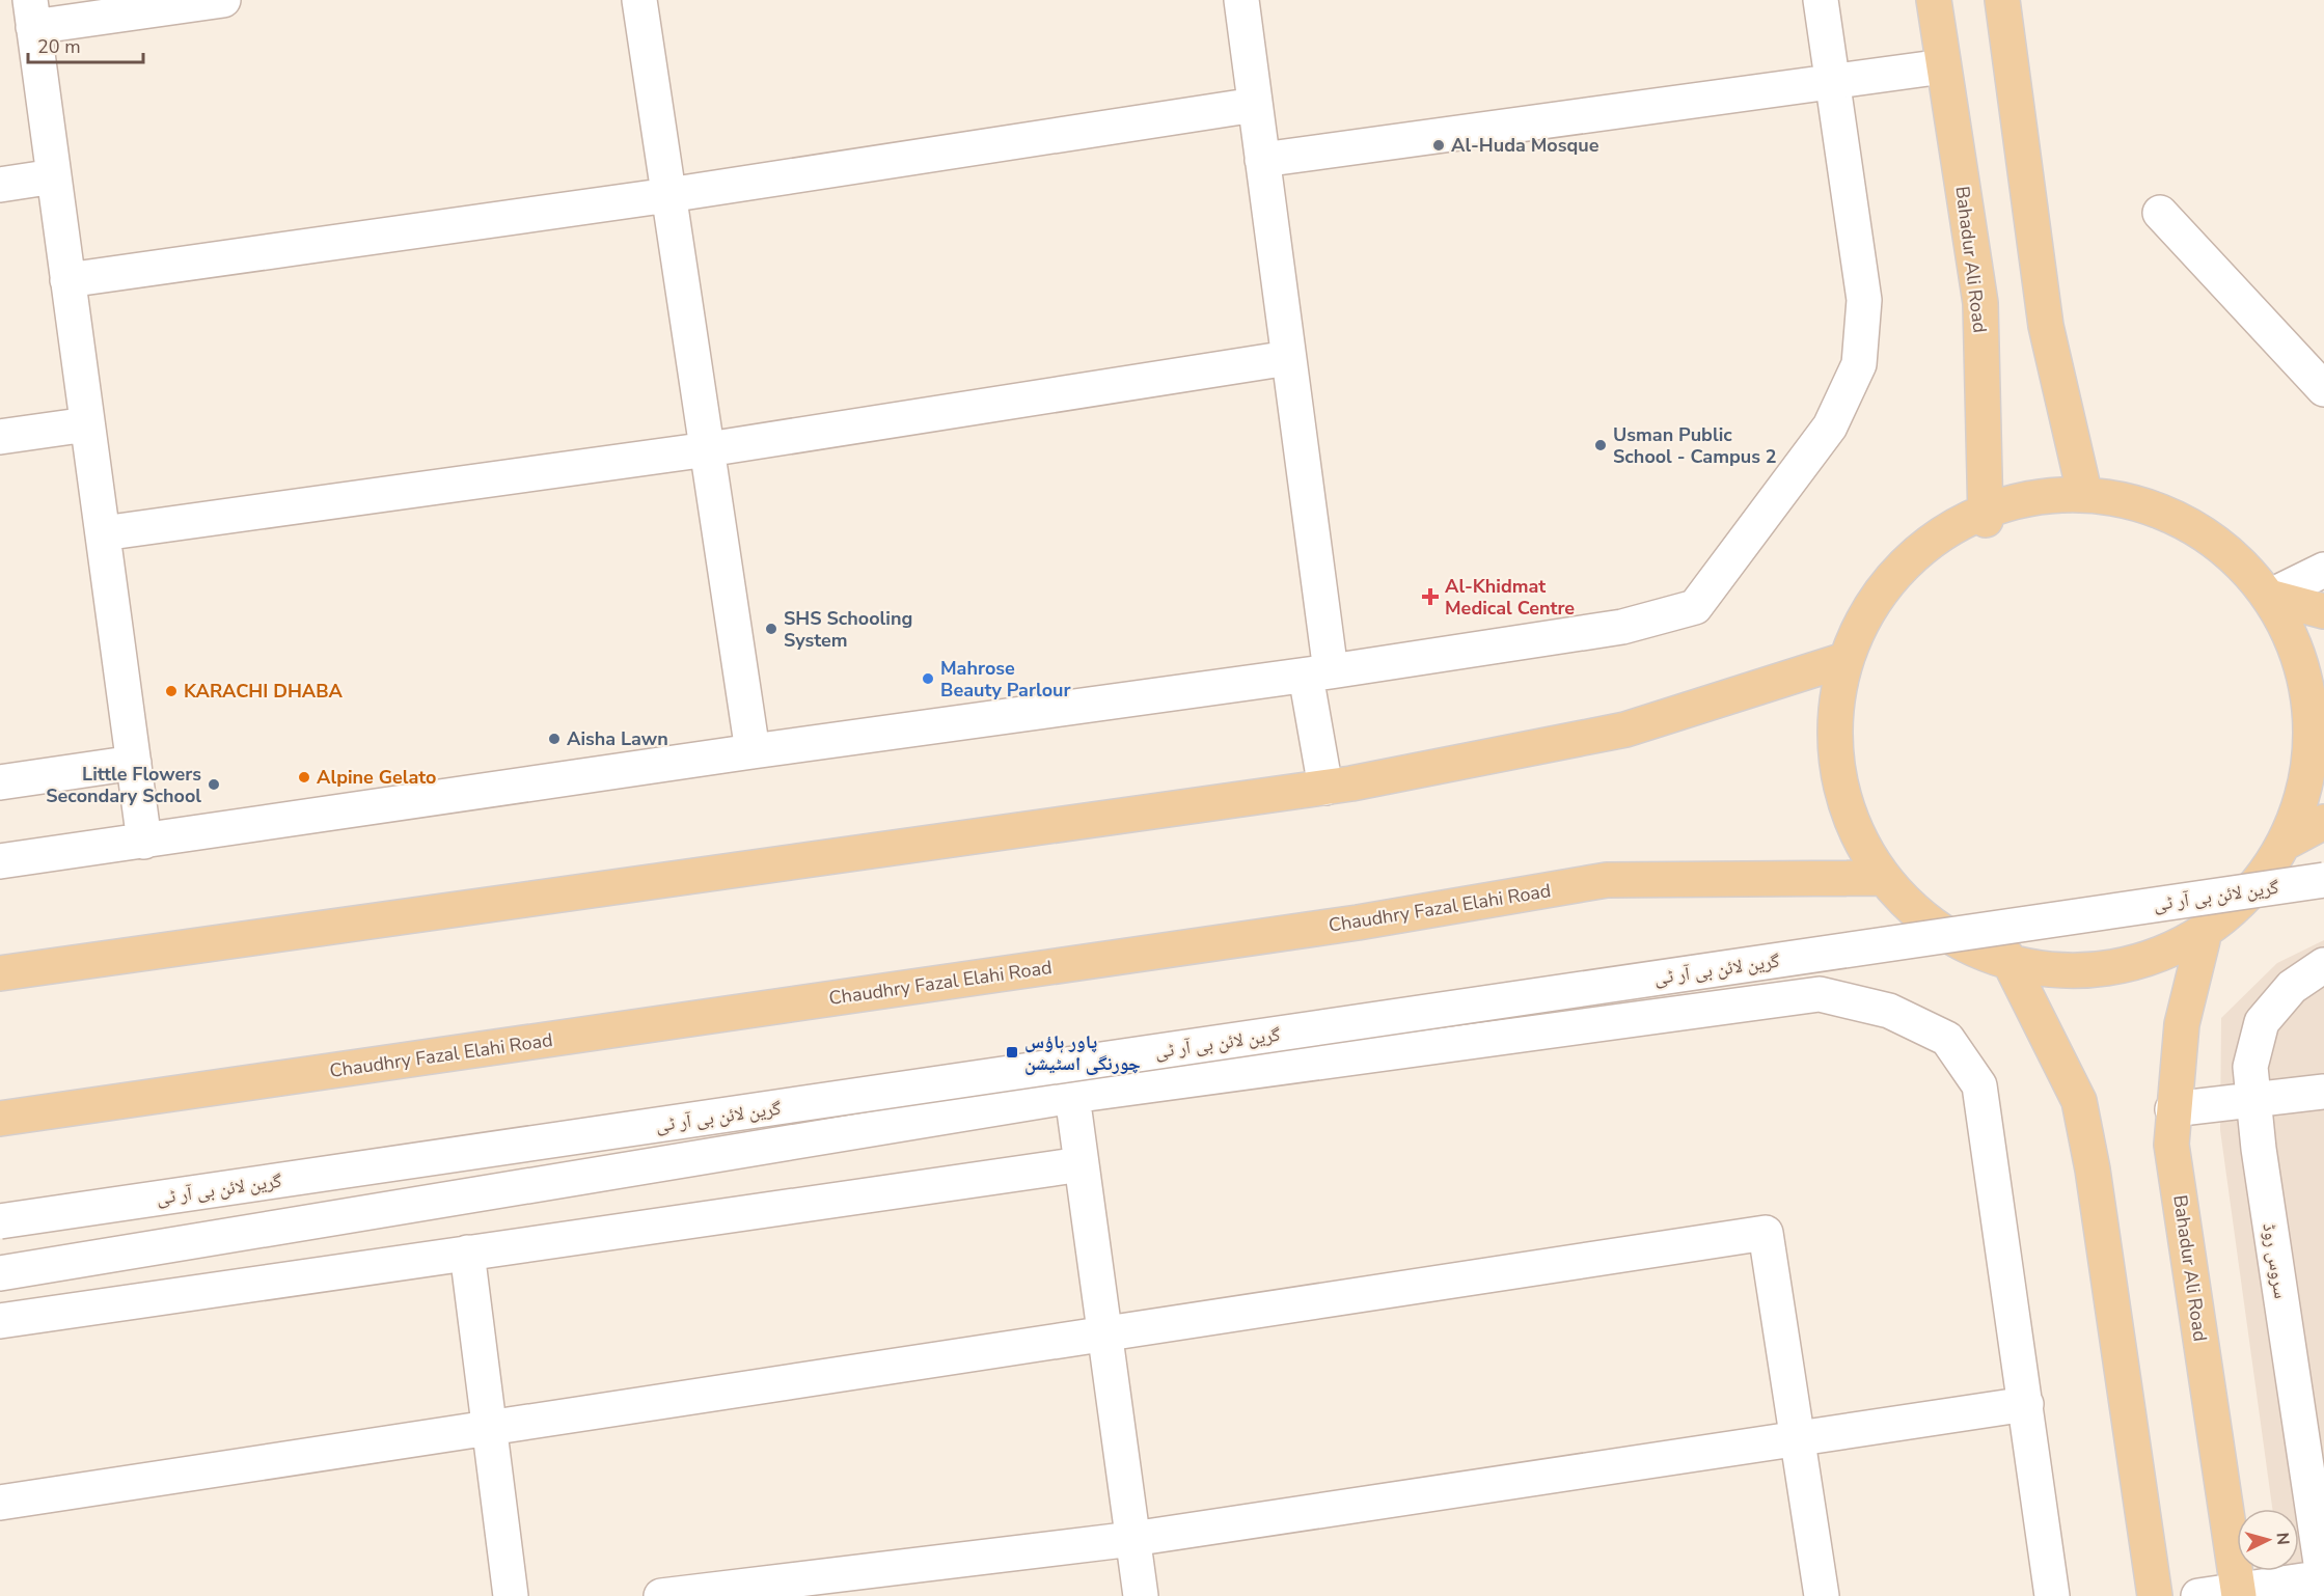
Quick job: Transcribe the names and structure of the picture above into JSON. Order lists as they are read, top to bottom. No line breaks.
{"streets":{"main road":["Bahadur Ali Road","Chaudhry Fazal Elahi Road"],"street":["گرین لائن بی آر ٹی","سروس روڈ"]},"places":{"other":["Al-Huda Mosque","Usman Public School - Campus 2","SHS Schooling System","Mahrose Beauty Parlour","KARACHI DHABA","Aisha Lawn","Alpine Gelato","Little Flowers Secondary School"],"health":["Al-Khidmat Medical Centre"],"transit":["پاور ہاؤس چورنگی اسٹیشن"]},"scale_bar":"20 m","north":"right"}
